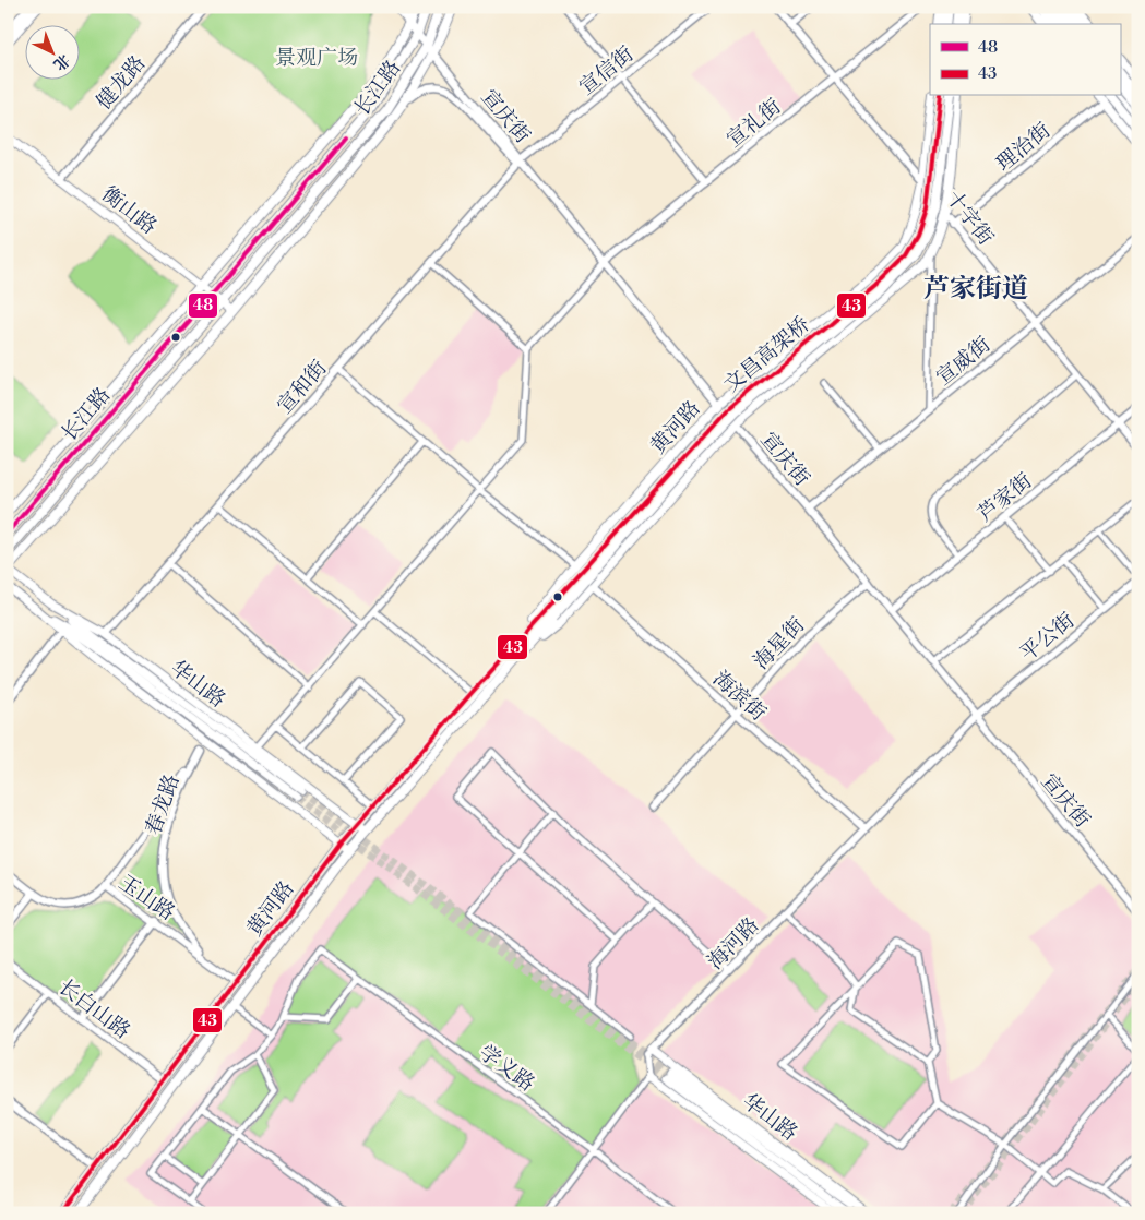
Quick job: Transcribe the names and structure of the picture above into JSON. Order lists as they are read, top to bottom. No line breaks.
{"streets":{"main road":["长江路","衡山路","文昌高架桥","黄河路","华山路"],"street":["宣信街","健龙路","宣庆街","宣礼街","理治街","十字街","宣威街","宣和街","芦家街","平公街","海星街","海滨街","春龙路","玉山路","海河路","长白山路","学义路"]},"crossings":[["宣信街","宣庆街"],["宣信街","宣和街"],["健龙路","衡山路"],["长江路","宣庆街"],["长江路","衡山路"],["宣庆街","宣礼街"],["宣庆街","宣威街"],["宣庆街","宣和街"],["宣庆街","黄河路"],["宣庆街","芦家街"],["宣庆街","平公街"],["宣庆街","海星街"],["宣庆街","海河路"],["宣礼街","十字街"],["理治街","十字街"],["十字街","宣威街"],["十字街","黄河路"],["十字街","芦家街"],["文昌高架桥","黄河路"],["宣和街","华山路"],["黄河路","华山路"],["黄河路","海滨街"],["黄河路","玉山路"],["黄河路","长白山路"],["平公街","海河路"],["海星街","海滨街"],["华山路","海河路"],["海滨街","海河路"],["春龙路","玉山路"]],"districts":["芦家街道"],"parks":["景观广场"],"lines":["transit line 43","transit line 48"],"legend":["48","43"],"north":"bottom right"}
